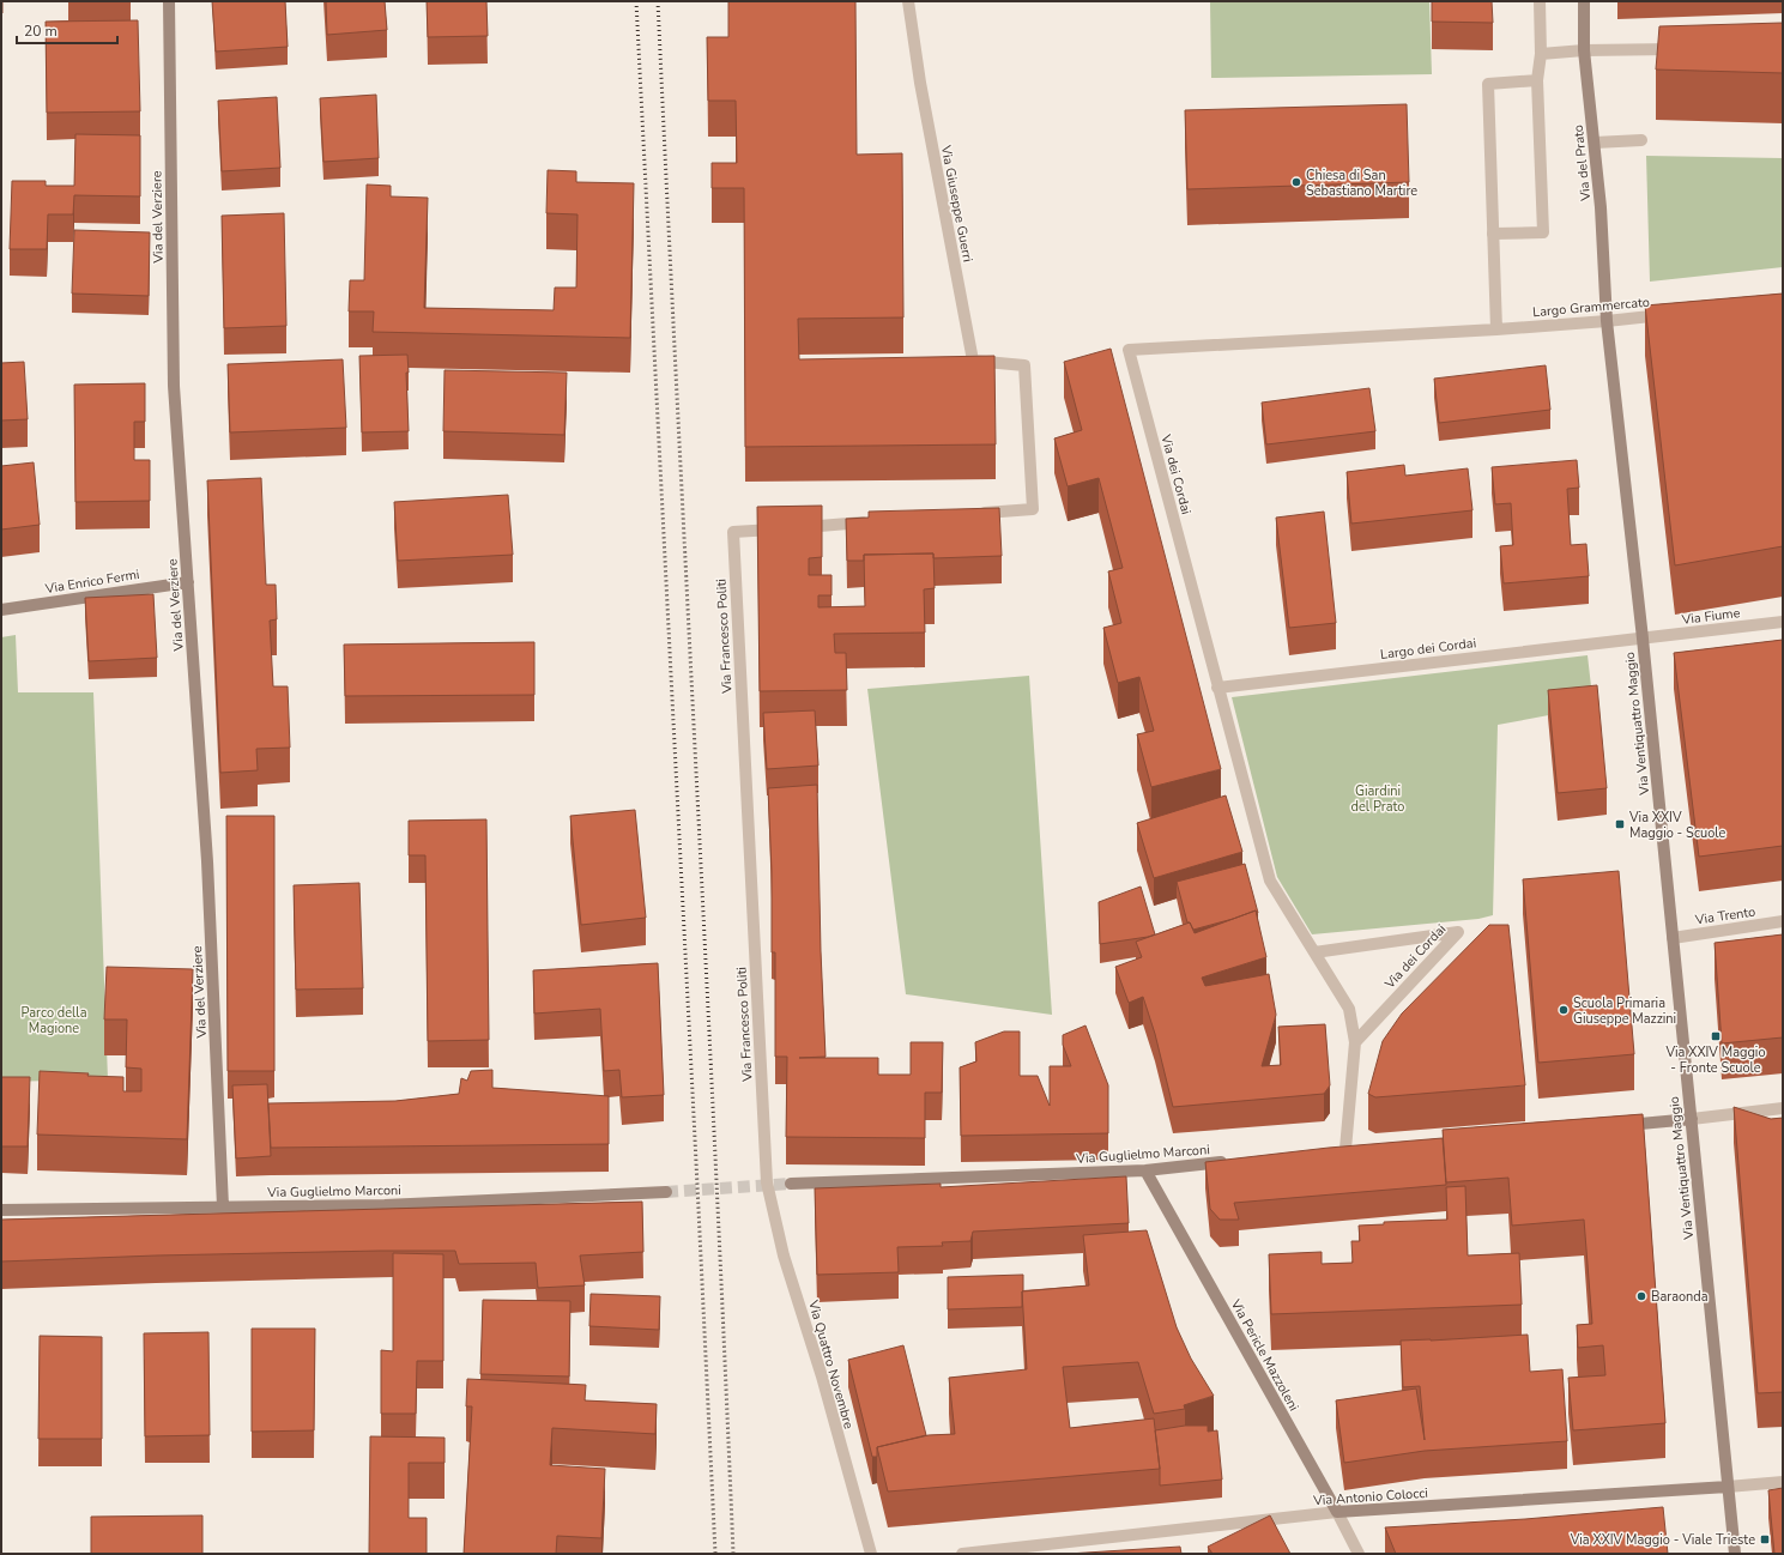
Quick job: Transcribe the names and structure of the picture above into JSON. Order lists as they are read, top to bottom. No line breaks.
{"streets":{"street":["Via del Prato","Via Giuseppe Guerri","Via del Verziere","Largo Grammercato","Via dei Cordai","Via Enrico Fermi","Via Fiume","Via Francesco Politi","Largo dei Cordai","Via Ventiquattro Maggio","Via Trento","Via Guglielmo Marconi","Via Pericle Mazzoleni","Via Quattro Novembre","Via Antonio Colocci"]},"crossings":[["Via del Prato","Largo Grammercato"],["Via del Prato","Via Ventiquattro Maggio"],["Via del Verziere","Via Enrico Fermi"],["Via del Verziere","Via Guglielmo Marconi"],["Largo Grammercato","Via dei Cordai"],["Largo Grammercato","Via Ventiquattro Maggio"],["Via dei Cordai","Largo dei Cordai"],["Via Fiume","Largo dei Cordai"],["Via Fiume","Via Ventiquattro Maggio"],["Via Francesco Politi","Via Quattro Novembre"],["Largo dei Cordai","Via Ventiquattro Maggio"],["Via Ventiquattro Maggio","Via Trento"],["Via Ventiquattro Maggio","Via Antonio Colocci"],["Via Guglielmo Marconi","Via Pericle Mazzoleni"],["Via Pericle Mazzoleni","Via Antonio Colocci"]],"parks":["Giardini del Prato","Parco della Magione"],"places":{"other":["Chiesa di San Sebastiano Martire","Scuola Primaria Giuseppe Mazzini","Baraonda"],"transit":["Via XXIV Maggio - Scuole","Via XXIV Maggio - Fronte Scuole","Via XXIV Maggio - Viale Trieste"]},"scale_bar":"20 m"}
